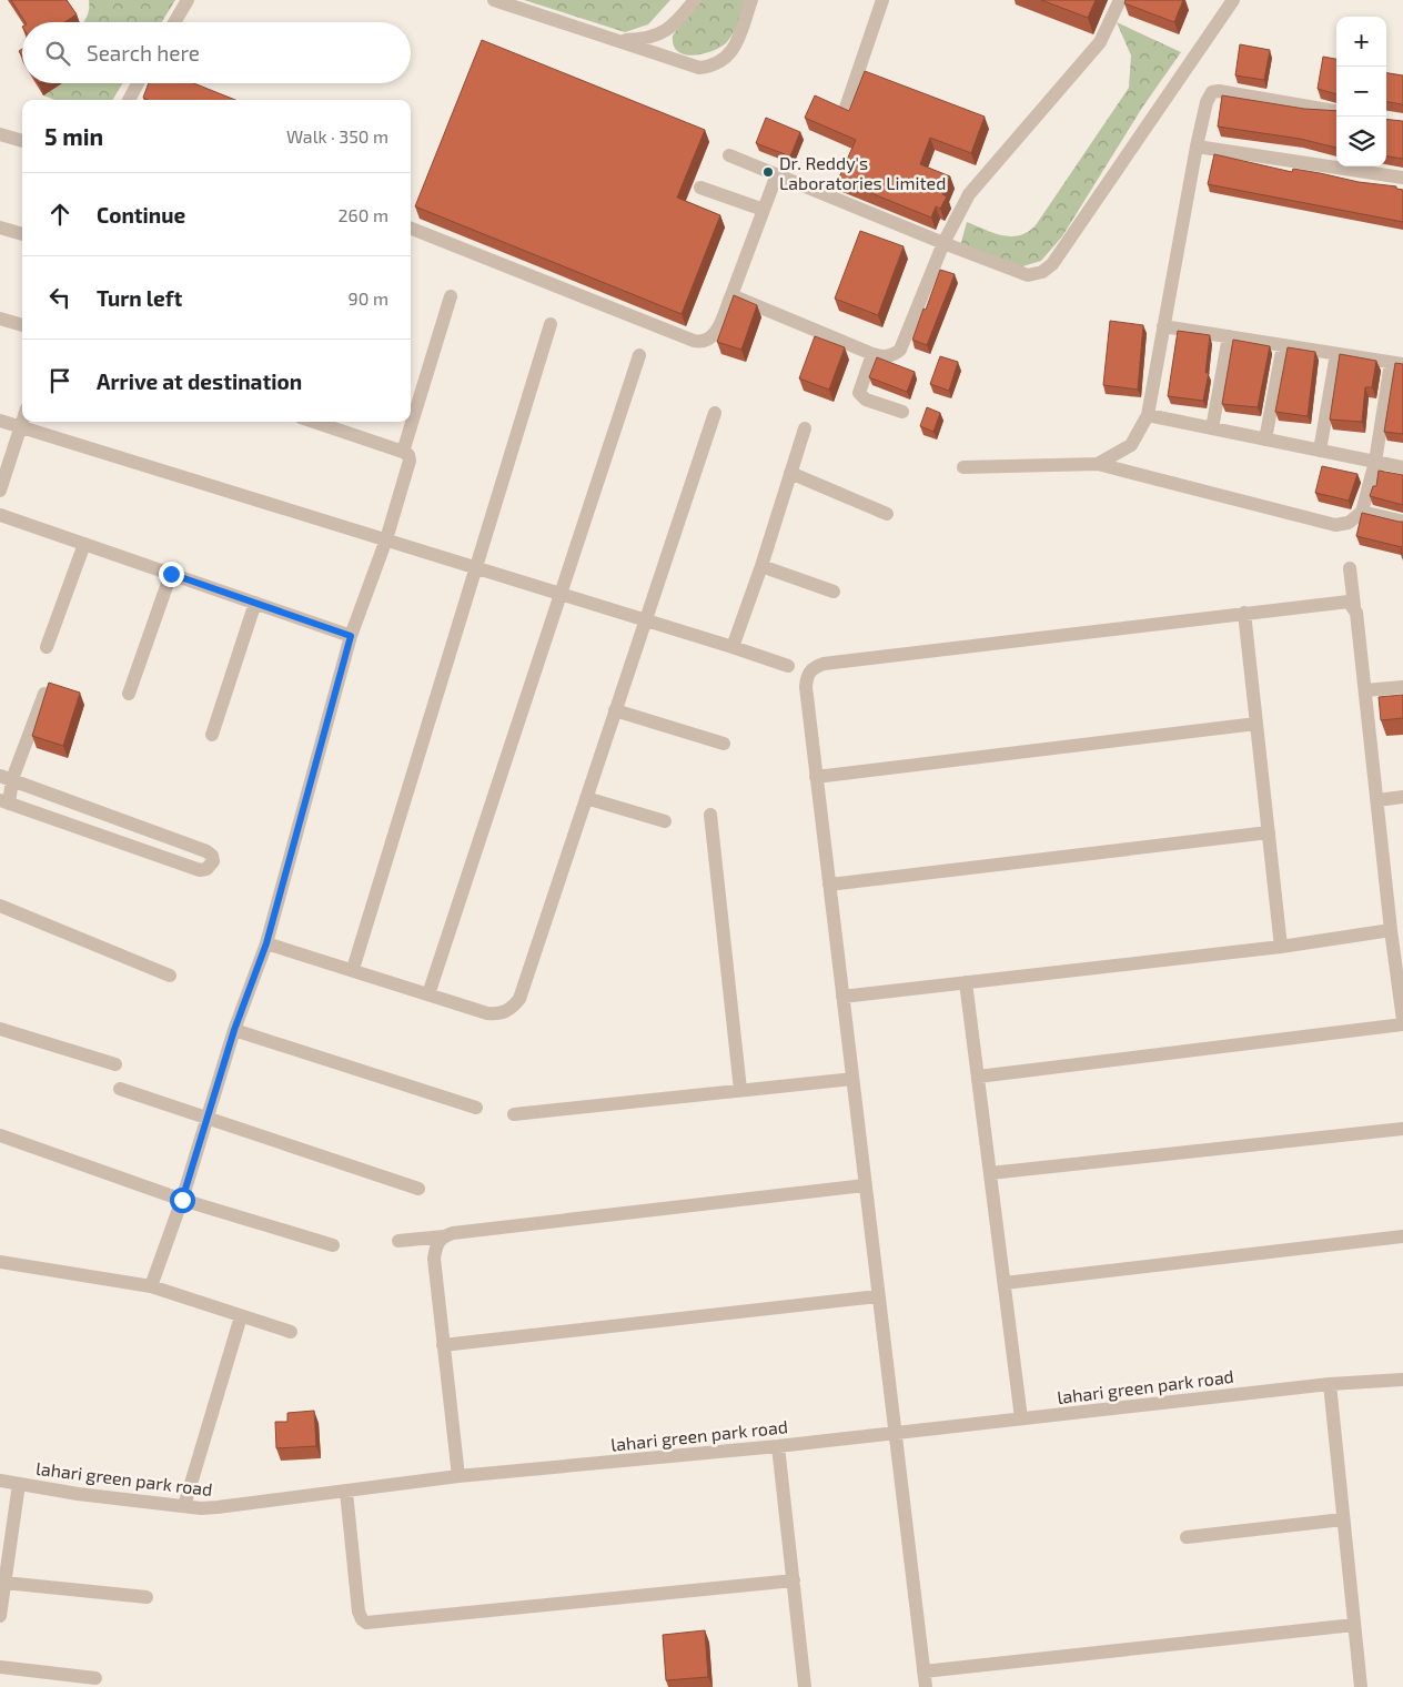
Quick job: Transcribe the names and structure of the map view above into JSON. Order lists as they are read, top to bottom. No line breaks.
{"streets":{"street":["lahari green park road"]},"places":["Dr. Reddy's Laboratories Limited"],"page":{"map_buttons":["+","−"],"search":"Search here","heading":["5 min","Walk · 350 m"],"list":[["Continue","260 m"],["Turn left","90 m"],"Arrive at destination"]}}
